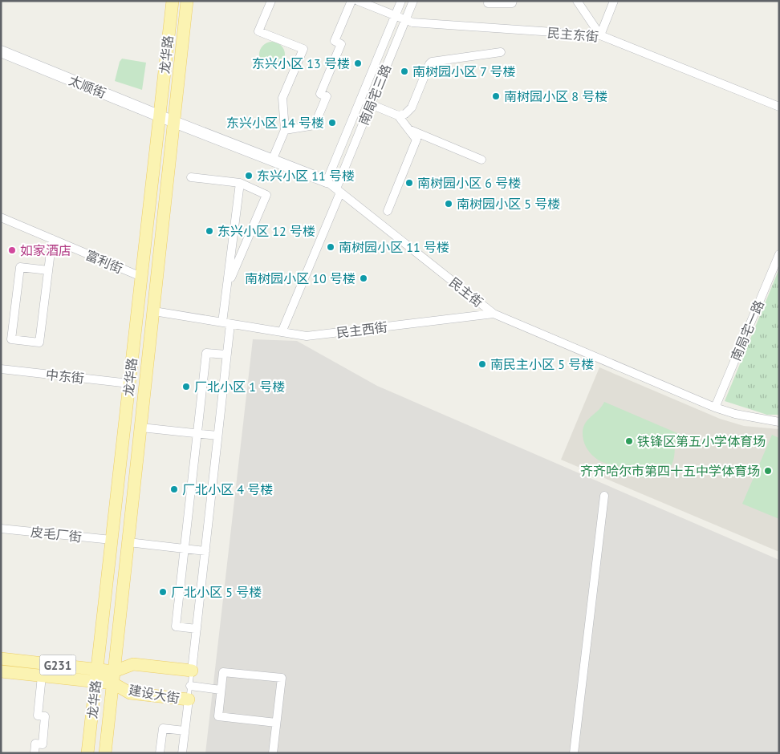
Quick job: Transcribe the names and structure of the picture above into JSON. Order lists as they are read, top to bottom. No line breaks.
{"streets":{"main road":["龙华路","G231","建设大街"],"street":["民主东街","太顺街","南局宅三路","富利街","民主街","民主西街","南局宅一路","中东街","皮毛厂街"]},"crossings":[["民主东街","南局宅三路"],["龙华路","太顺街"],["龙华路","富利街"],["龙华路","民主街"],["龙华路","民主西街"],["龙华路","中东街"],["龙华路","皮毛厂街"],["龙华路","建设大街"],["太顺街","民主街"],["南局宅三路","民主街"],["南局宅三路","民主西街"],["民主街","民主西街"],["民主街","南局宅一路"]],"places":["东兴小区 13 号楼","南树园小区 7 号楼","南树园小区 8 号楼","东兴小区 14 号楼","东兴小区 11 号楼","南树园小区 6 号楼","南树园小区 5 号楼","东兴小区 12 号楼","南树园小区 11 号楼","如家酒店","南树园小区 10 号楼","南民主小区 5 号楼","厂北小区 1 号楼","铁锋区第五小学体育场","齐齐哈尔市第四十五中学体育场","厂北小区 4 号楼","厂北小区 5 号楼"]}
